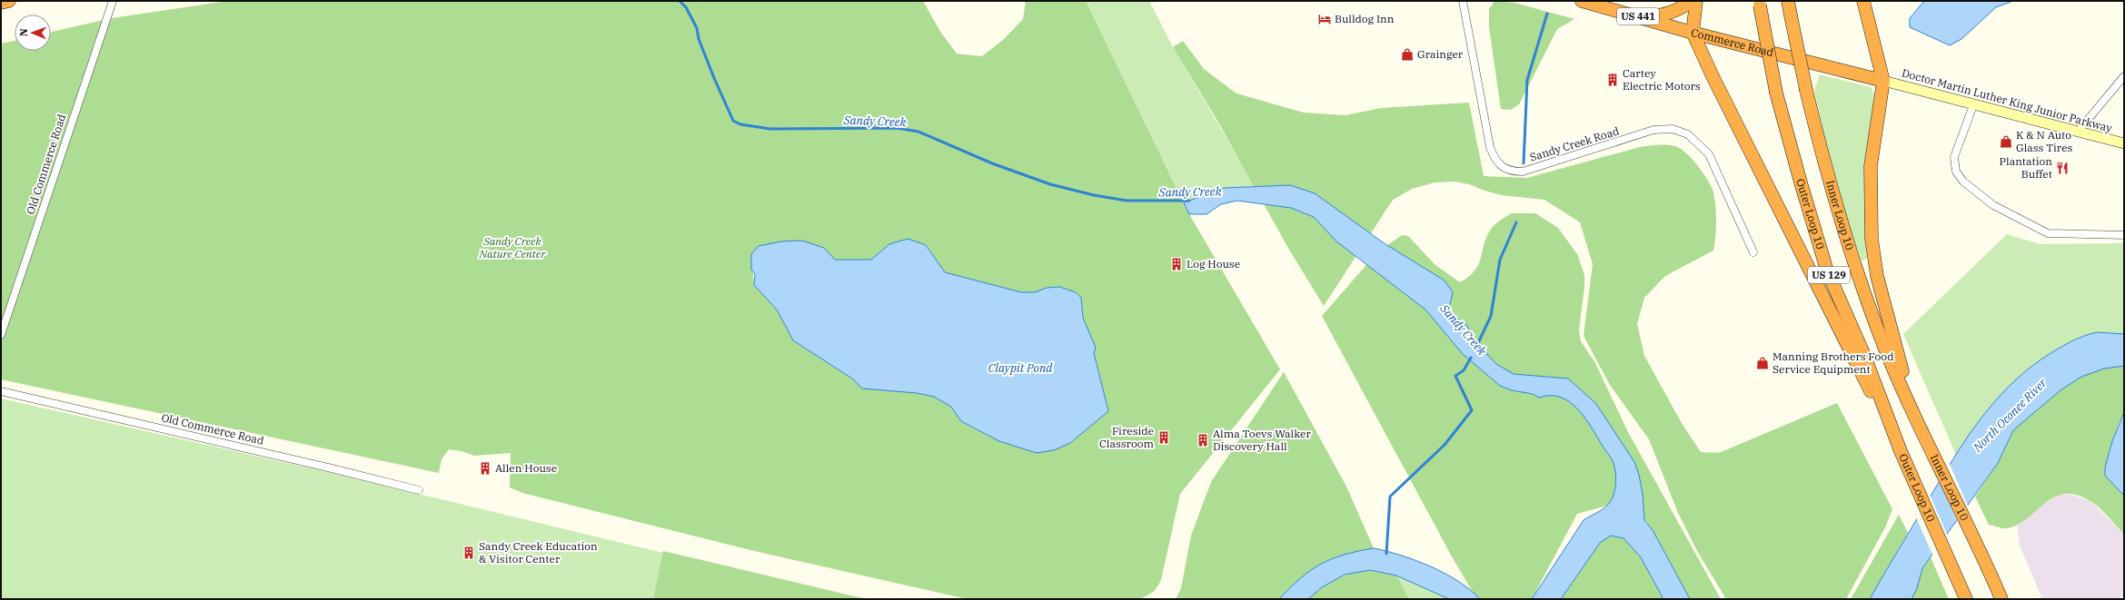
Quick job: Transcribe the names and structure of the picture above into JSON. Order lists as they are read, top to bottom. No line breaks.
{"streets":{"highway":["US 441","Commerce Road","Outer Loop 10","Inner Loop 10","US 129"],"main road":["Doctor Martin Luther King Junior Parkway"],"street":["Sandy Creek Road","Old Commerce Road"]},"crossings":[["Commerce Road","Doctor Martin Luther King Junior Parkway"]],"water":["Sandy Creek","Claypit Pond","North Oconee River"],"parks":["Sandy Creek Nature Center"],"places":{"hotel":["Bulldog Inn"],"shop":["Grainger","K & N Auto Glass Tires","Manning Brothers Food Service Equipment"],"building":["Cartey Electric Motors","Log House","Fireside Classroom","Alma Toevs Walker Discovery Hall","Allen House","Sandy Creek Education & Visitor Center"],"restaurant":["Plantation Buffet"]},"north":"left"}
